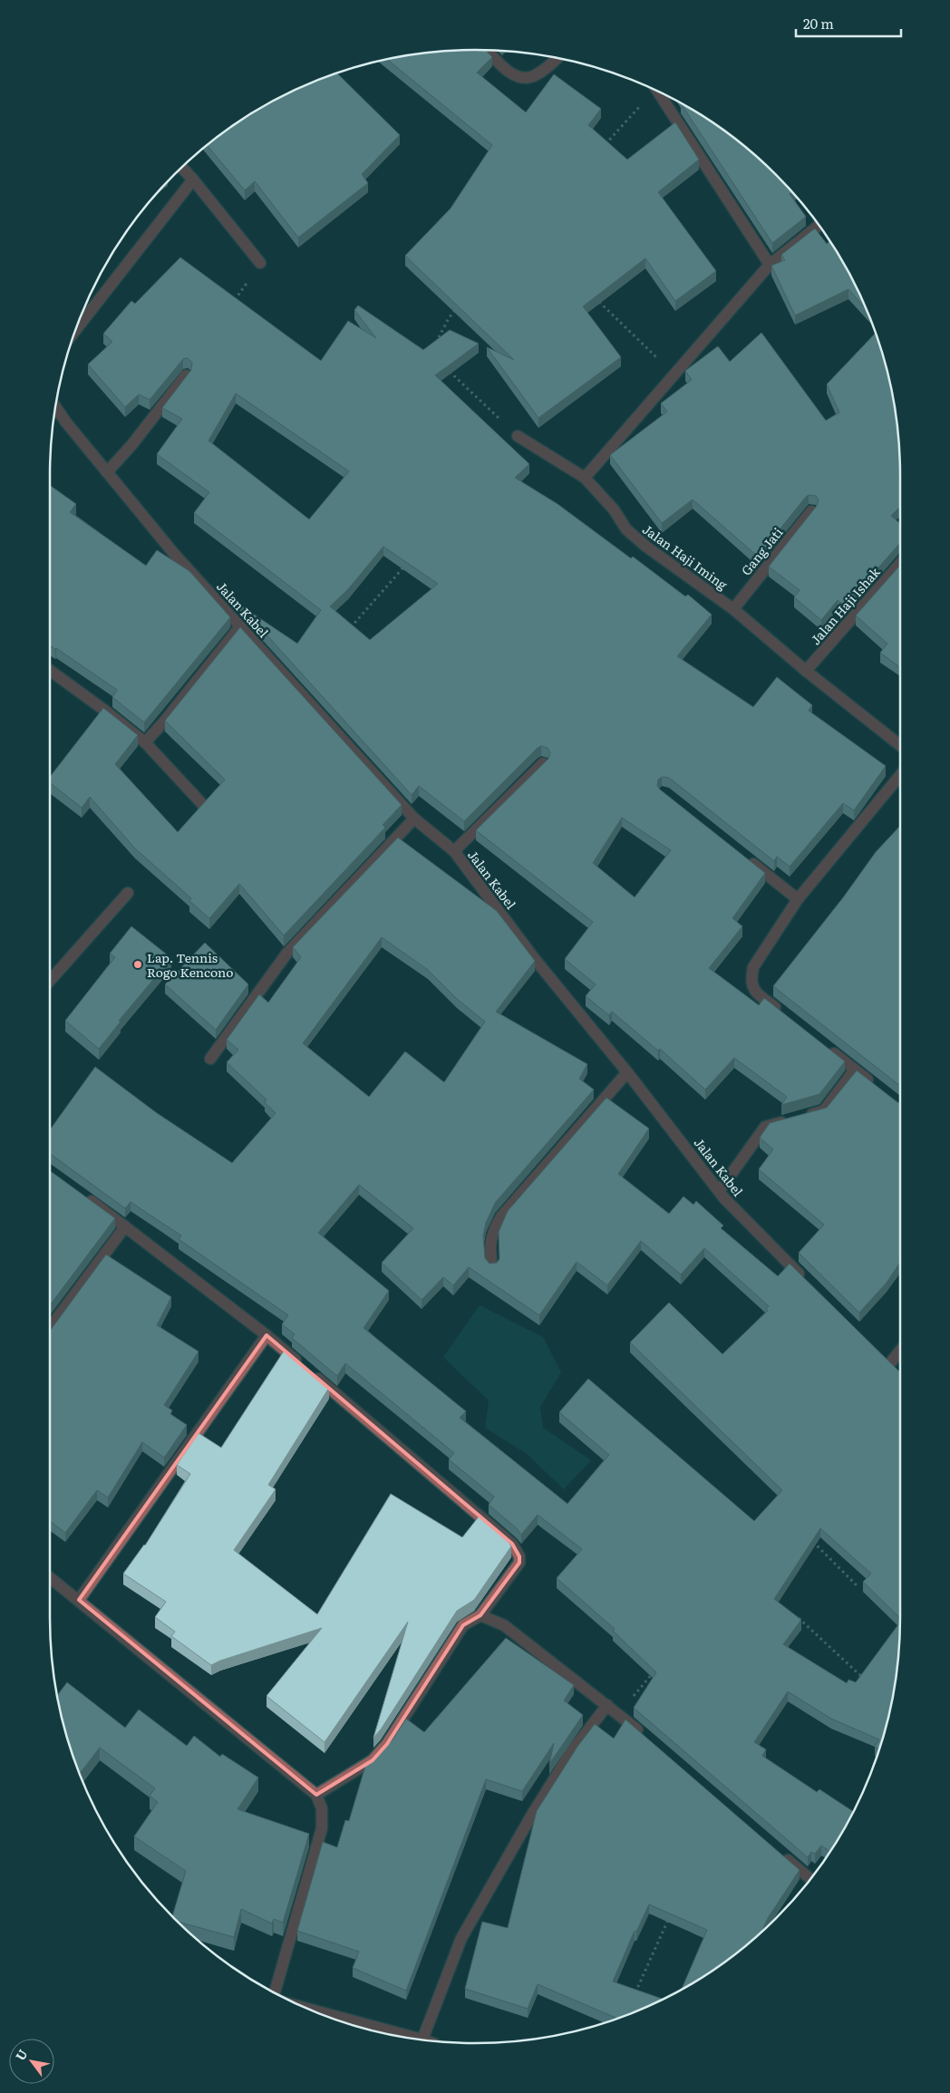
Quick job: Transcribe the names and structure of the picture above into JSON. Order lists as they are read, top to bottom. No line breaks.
{"streets":{"street":["Gang Jati","Jalan Haji Iming","Jalan Haji Ishak","Jalan Kabel"]},"crossings":[["Gang Jati","Jalan Haji Iming"],["Jalan Haji Iming","Jalan Haji Ishak"]],"places":["Lap. Tennis Rogo Kencono"],"scale_bar":"20 m","north":"top left"}
